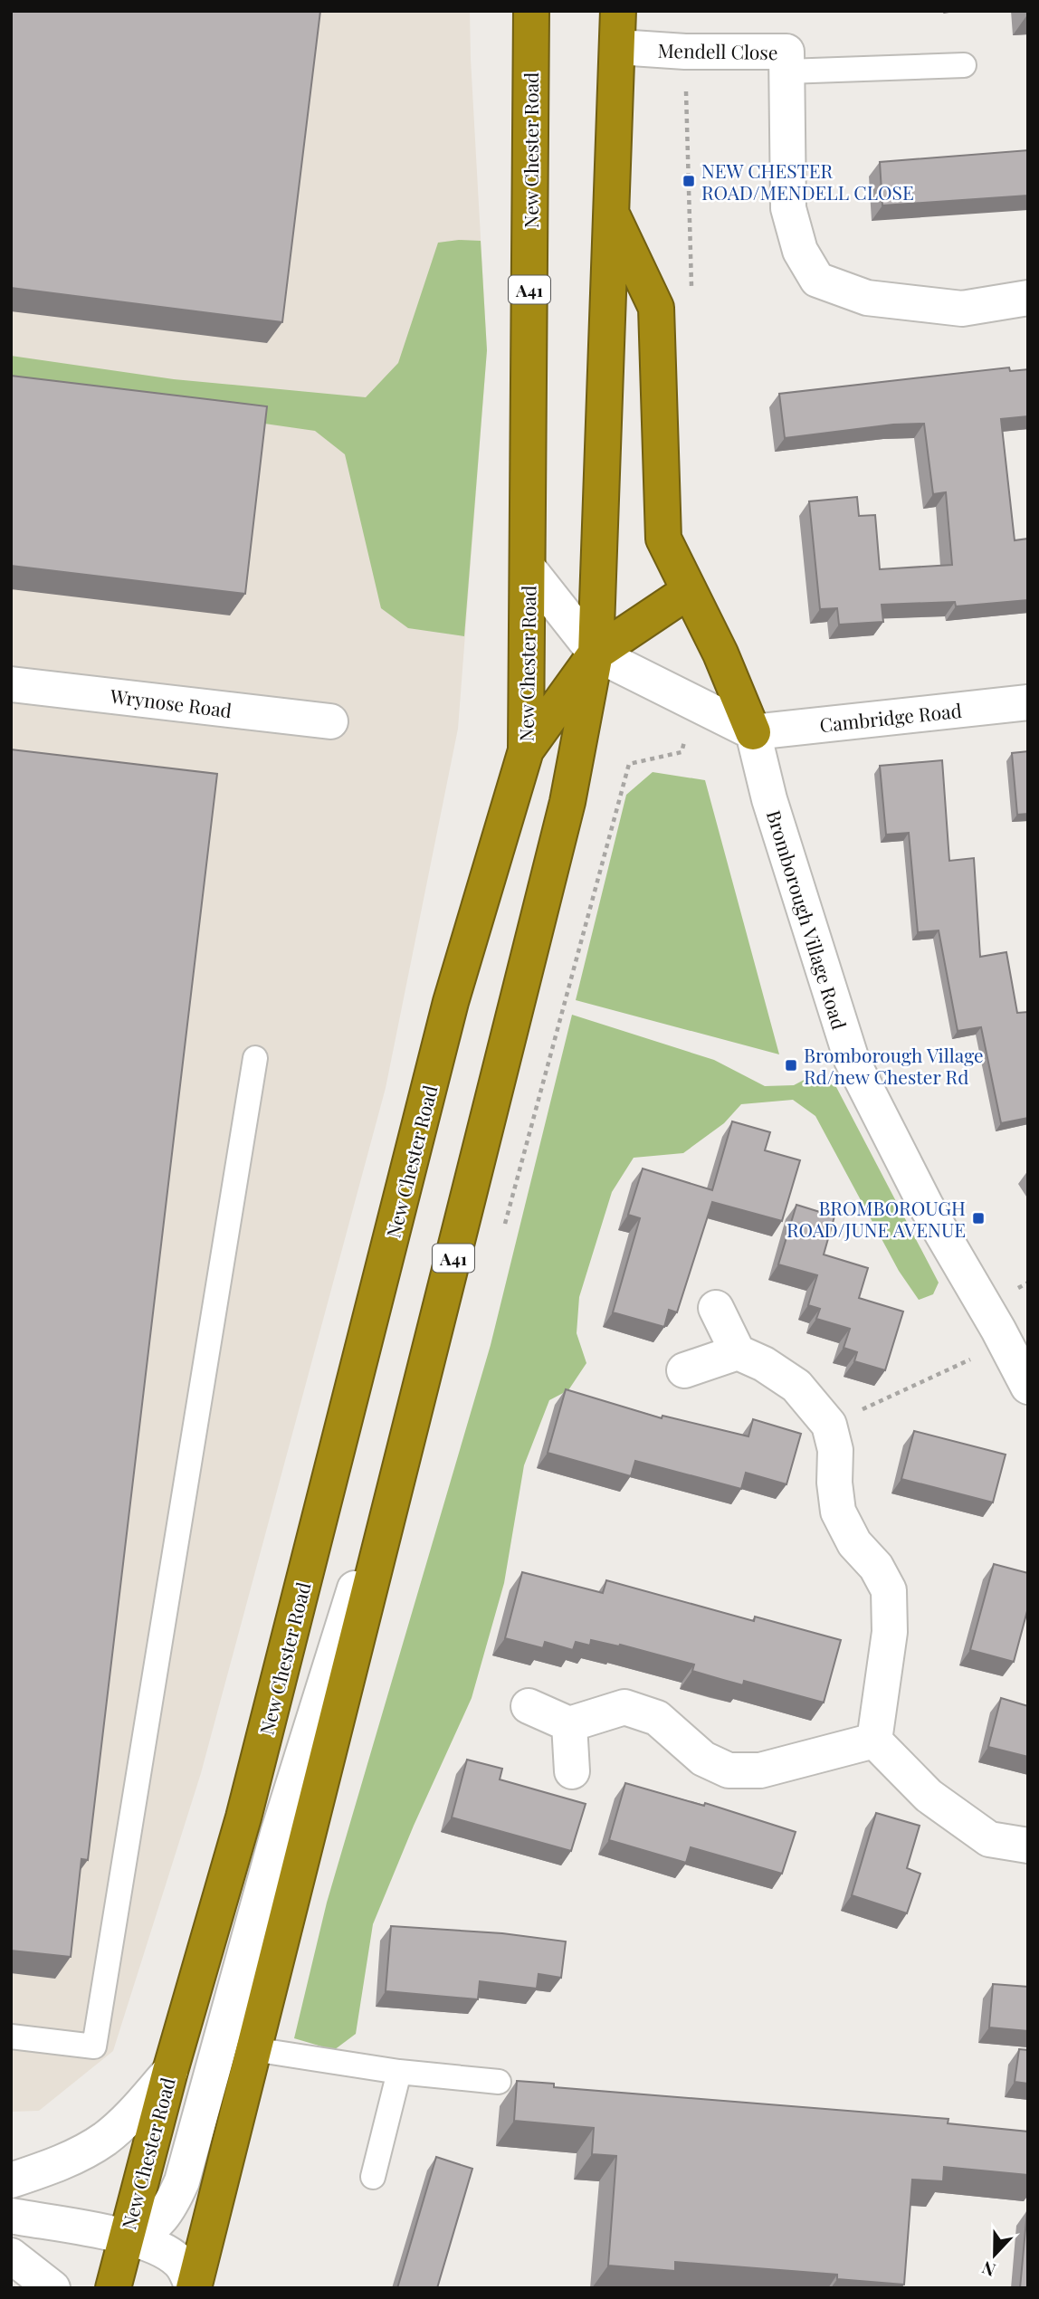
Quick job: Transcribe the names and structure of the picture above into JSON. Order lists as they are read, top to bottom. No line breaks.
{"streets":{"highway":["New Chester Road","A41"],"street":["Mendell Close","Wrynose Road","Cambridge Road","Bromborough Village Road"]},"crossings":[["Mendell Close","A41"],["Cambridge Road","Bromborough Village Road"]],"places":{"transit":["NEW CHESTER ROAD/MENDELL CLOSE","Bromborough Village Rd/new Chester Rd","BROMBOROUGH ROAD/JUNE AVENUE"]},"north":"bottom"}
